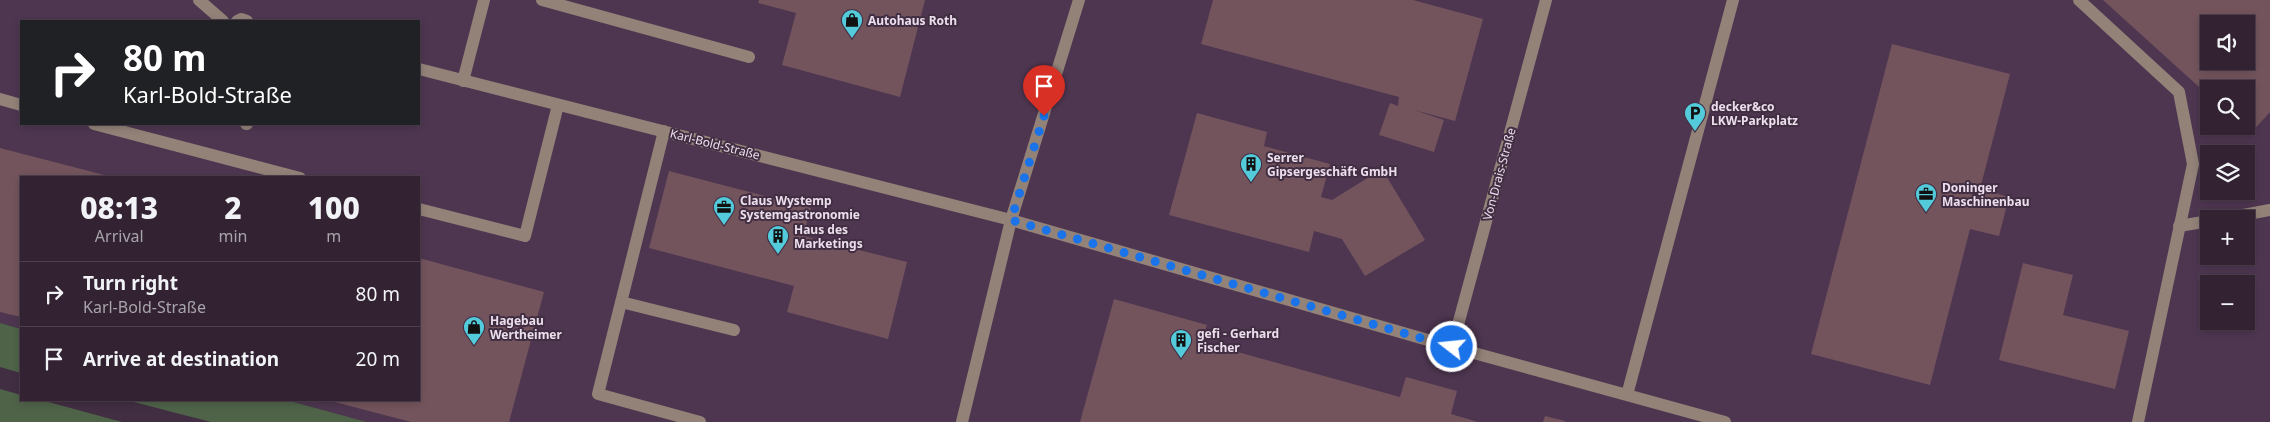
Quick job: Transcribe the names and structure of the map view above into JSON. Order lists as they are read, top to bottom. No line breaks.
{"streets":{"street":["Karl-Bold-Straße","Von-Drais-Straße"]},"places":{"shop":["Autohaus Roth","Hagebau Wertheimer"],"parking":["decker&co LKW-Parkplatz"],"building":["Serrer Gipsergeschäft GmbH","Haus des Marketings","gefi - Gerhard Fischer"],"office":["Doninger Maschinenbau","Claus Wystemp Systemgastronomie"]},"page":{"map_buttons":["+","−"],"turn":["80 m","Karl-Bold-Straße"],"eta":["08:13","Arrival","2","min","100","m"],"list":[{"name":"Turn right","note":"Karl-Bold-Straße","value":"80 m"},{"name":"Arrive at destination","value":"20 m"}]}}
